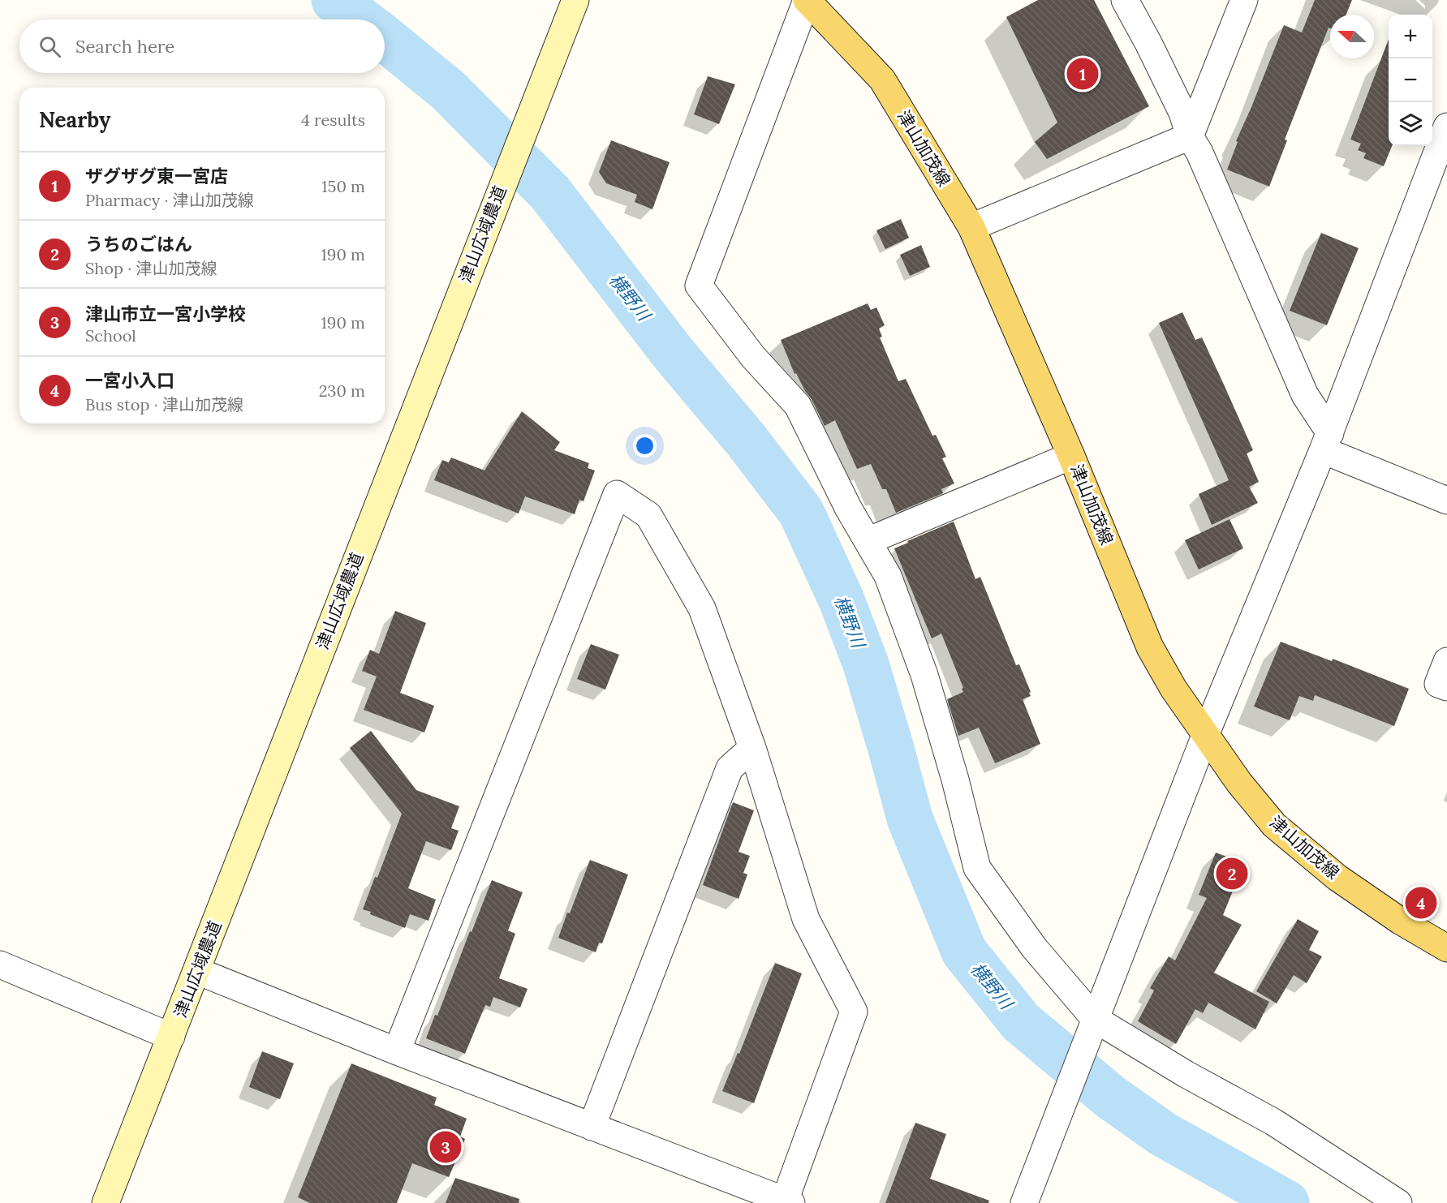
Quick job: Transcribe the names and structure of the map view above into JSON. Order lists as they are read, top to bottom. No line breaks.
{"streets":{"main road":["津山加茂線"],"street":["津山広域農道"]},"water":["横野川"],"north":"left","page":{"map_buttons":["+","−"],"search":"Search here","pins":["1","2","4","3"],"heading":["Nearby","4 results"],"list":[{"mark":"1","name":"ザグザグ東一宮店","note":"Pharmacy · 津山加茂線","value":"150 m"},{"mark":"2","name":"うちのごはん","note":"Shop · 津山加茂線","value":"190 m"},{"mark":"3","name":"津山市立一宮小学校","note":"School","value":"190 m"},{"mark":"4","name":"一宮小入口","note":"Bus stop · 津山加茂線","value":"230 m"}]}}
